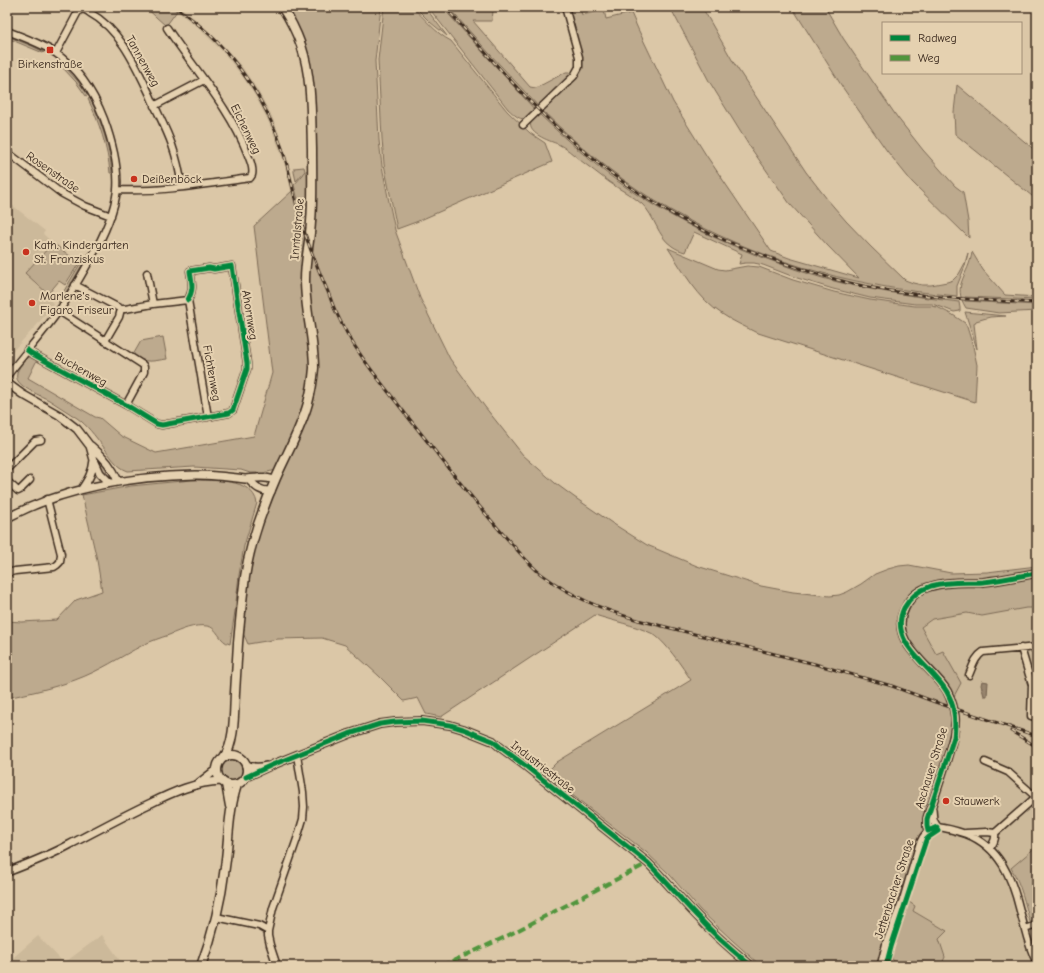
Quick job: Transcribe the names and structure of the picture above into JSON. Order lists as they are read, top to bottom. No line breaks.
{"streets":{"main road":["Inntalstraße"],"street":["Tannenweg","Eichenweg","Rosenstraße","Ahornweg","Buchenweg","Fichtenweg","Industriestraße","Aschauer Straße","Jettenbacher Straße"]},"crossings":[["Tannenweg","Eichenweg"],["Ahornweg","Fichtenweg"],["Buchenweg","Fichtenweg"],["Aschauer Straße","Jettenbacher Straße"]],"places":{"transit":["Birkenstraße"],"other":["Deißenböck","Kath. Kindergarten St. Franziskus","Marlene's Figaro Friseur","Stauwerk"]},"legend":["Radweg","Weg"]}
